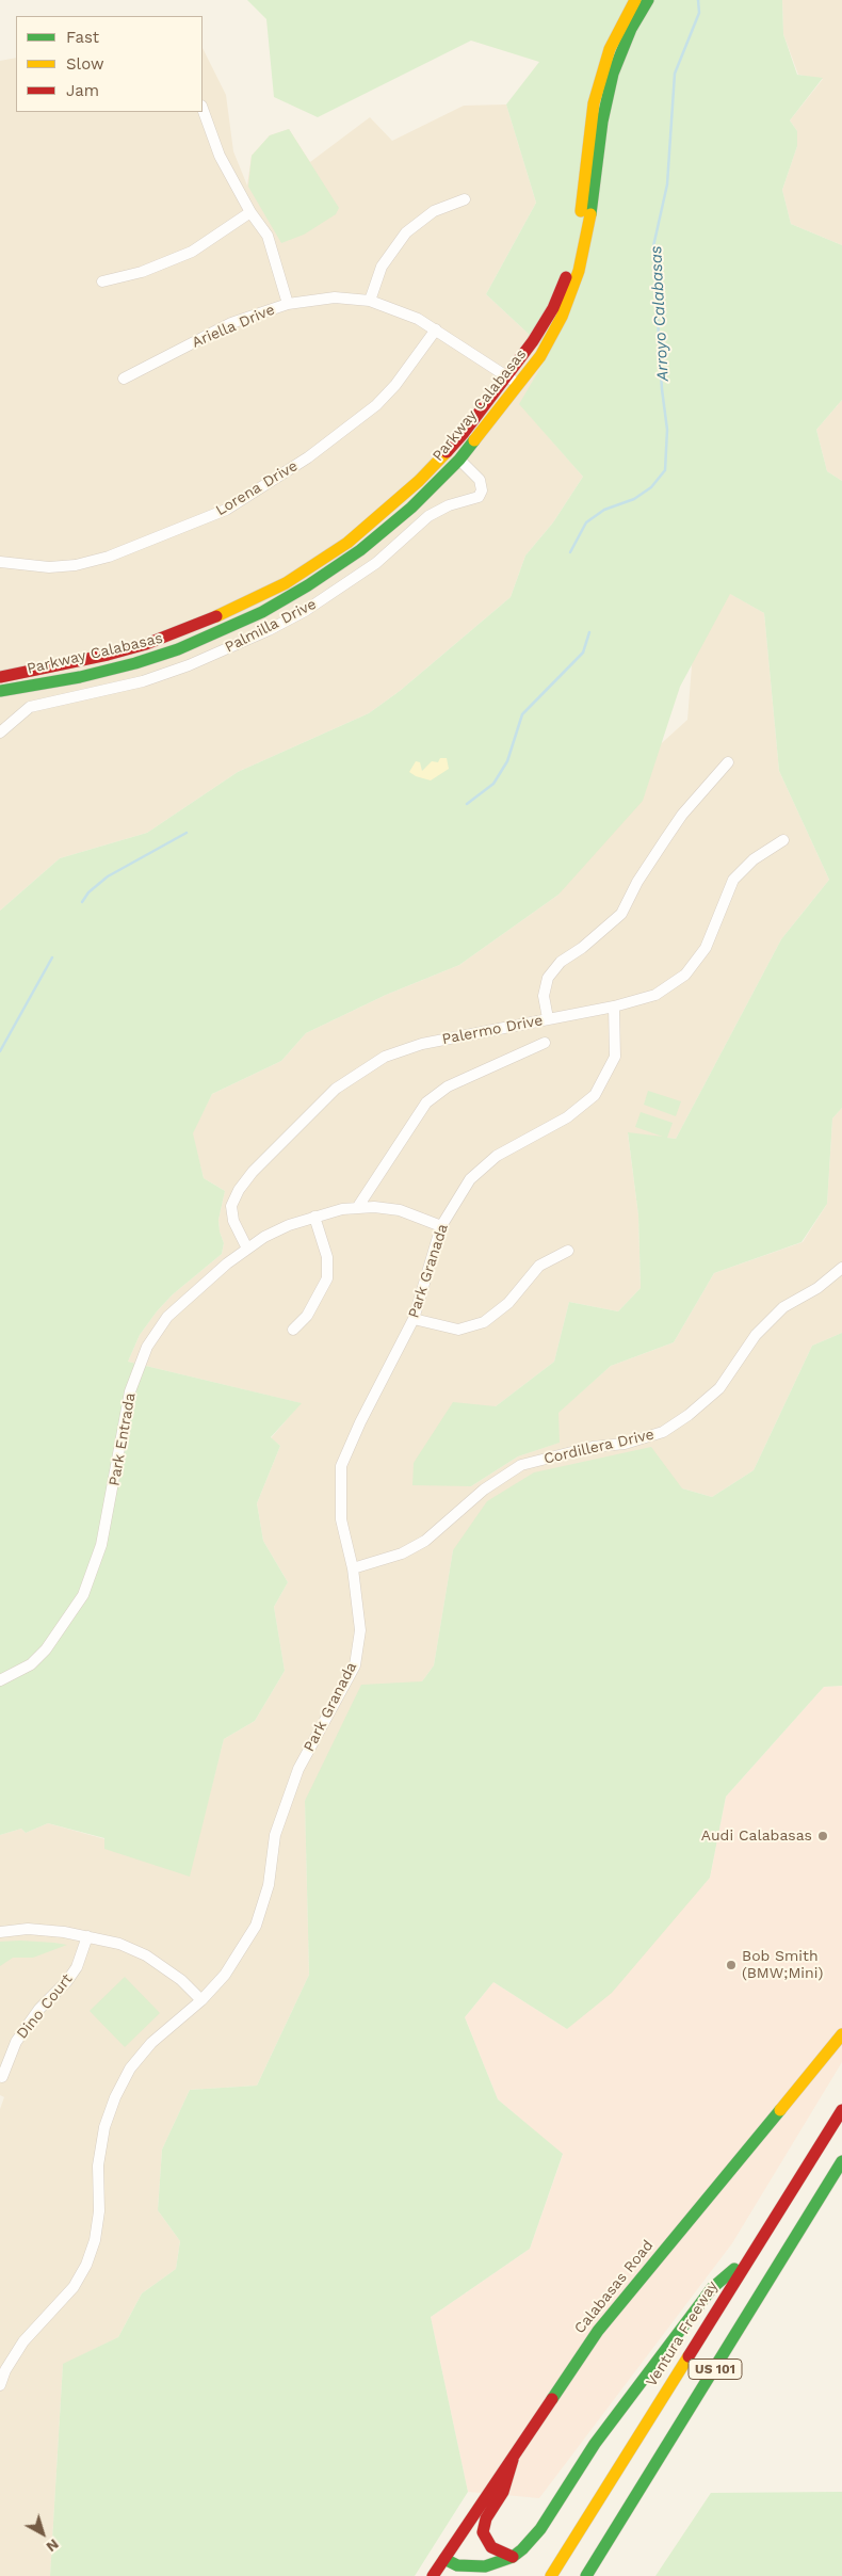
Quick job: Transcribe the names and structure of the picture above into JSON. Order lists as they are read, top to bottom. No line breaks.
{"streets":{"main road":["Parkway Calabasas","Calabasas Road","Ventura Freeway","US 101"],"street":["Ariella Drive","Lorena Drive","Palmilla Drive","Palermo Drive","Park Granada","Park Entrada","Cordillera Drive","Dino Court"]},"crossings":[["Ariella Drive","Parkway Calabasas"],["Ariella Drive","Lorena Drive"],["Parkway Calabasas","Palmilla Drive"],["Palermo Drive","Park Granada"],["Palermo Drive","Park Entrada"],["Park Granada","Park Entrada"],["Park Granada","Cordillera Drive"]],"water":["Arroyo Calabasas"],"places":["Audi Calabasas","Bob Smith (BMW;Mini)"],"legend":["Fast","Slow","Jam"],"north":"bottom right"}
